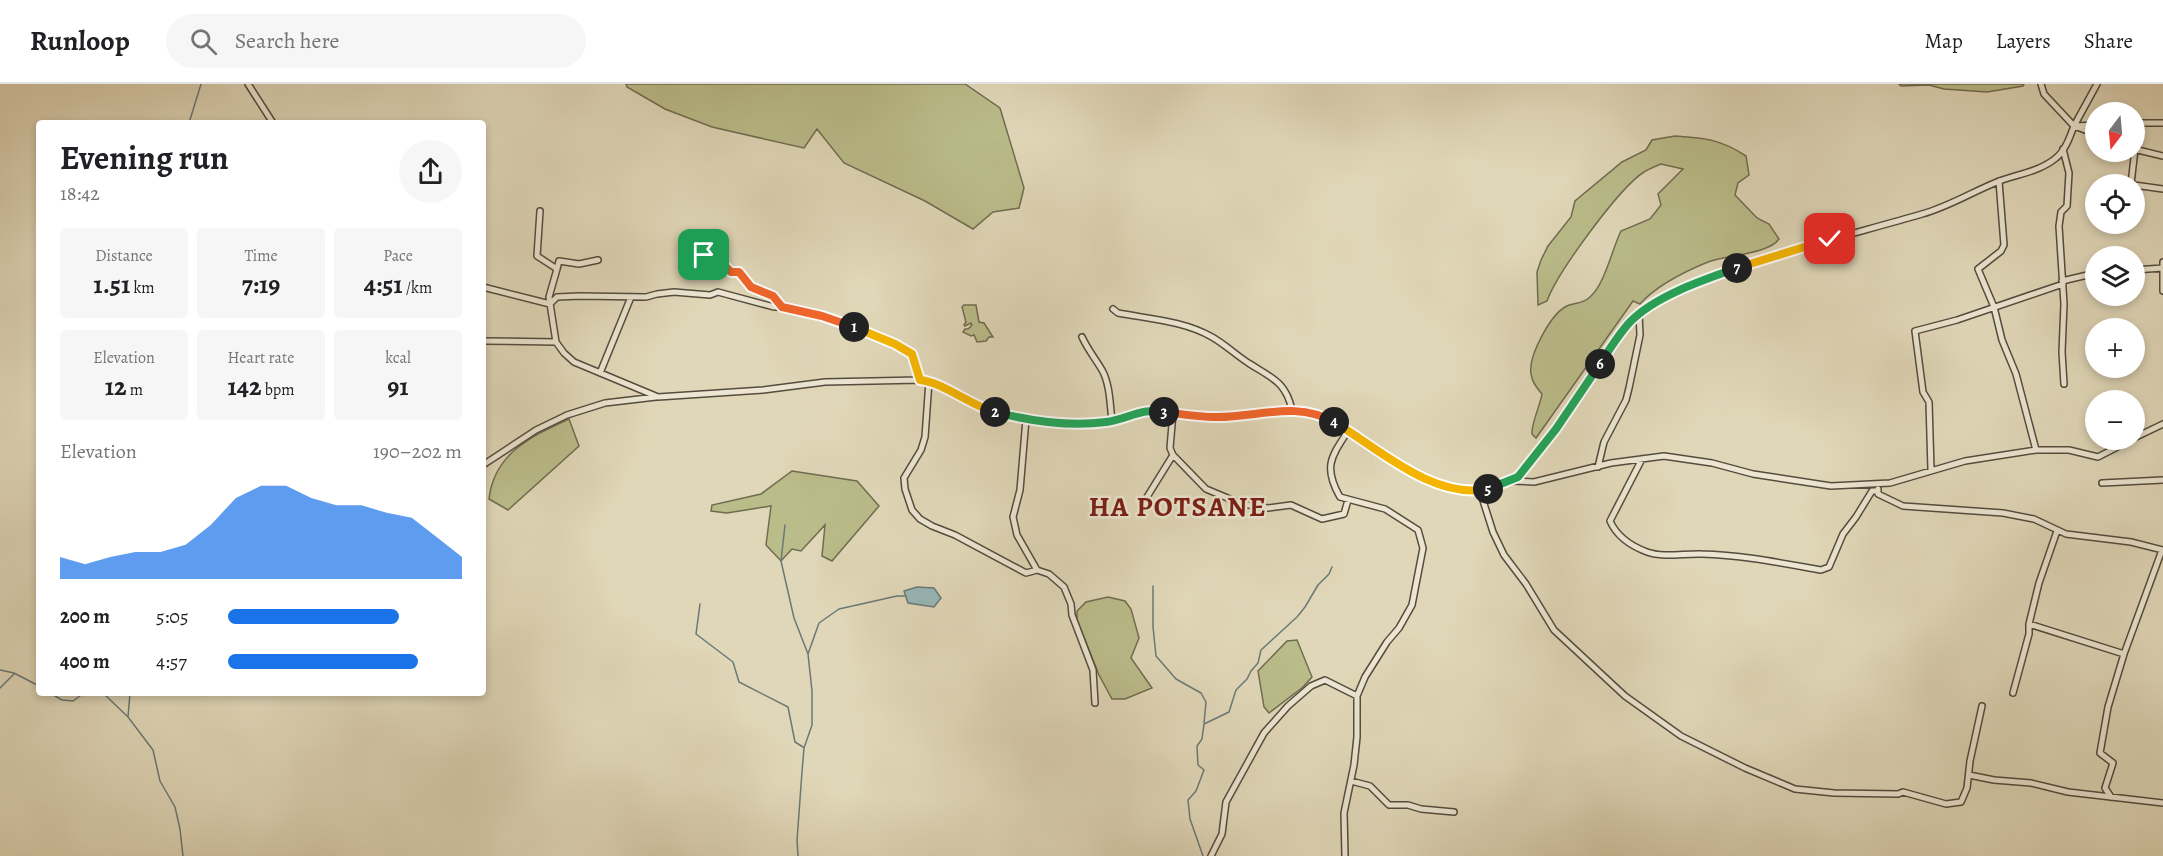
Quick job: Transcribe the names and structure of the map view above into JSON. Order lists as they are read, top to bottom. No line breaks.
{"districts":["HA POTSANE"],"north":"bottom","page":{"header":"Runloop","search":"Search here","nav":["Map","Layers","Share"],"map_buttons":["+","−"],"heading":["Evening run","18:42"],"stats":[["Distance","1.51 km"],["Time","7:19"],["Pace","4:51 /km"],["Elevation","12 m"],["Heart rate","142 bpm"],["kcal","91"]],"pins":["7","1","6","2","3","4","5"],"chart":["Elevation","190–202 m"],"list":[{"name":"200 m","note":"5:05"},{"name":"400 m","note":"4:57"}]}}
